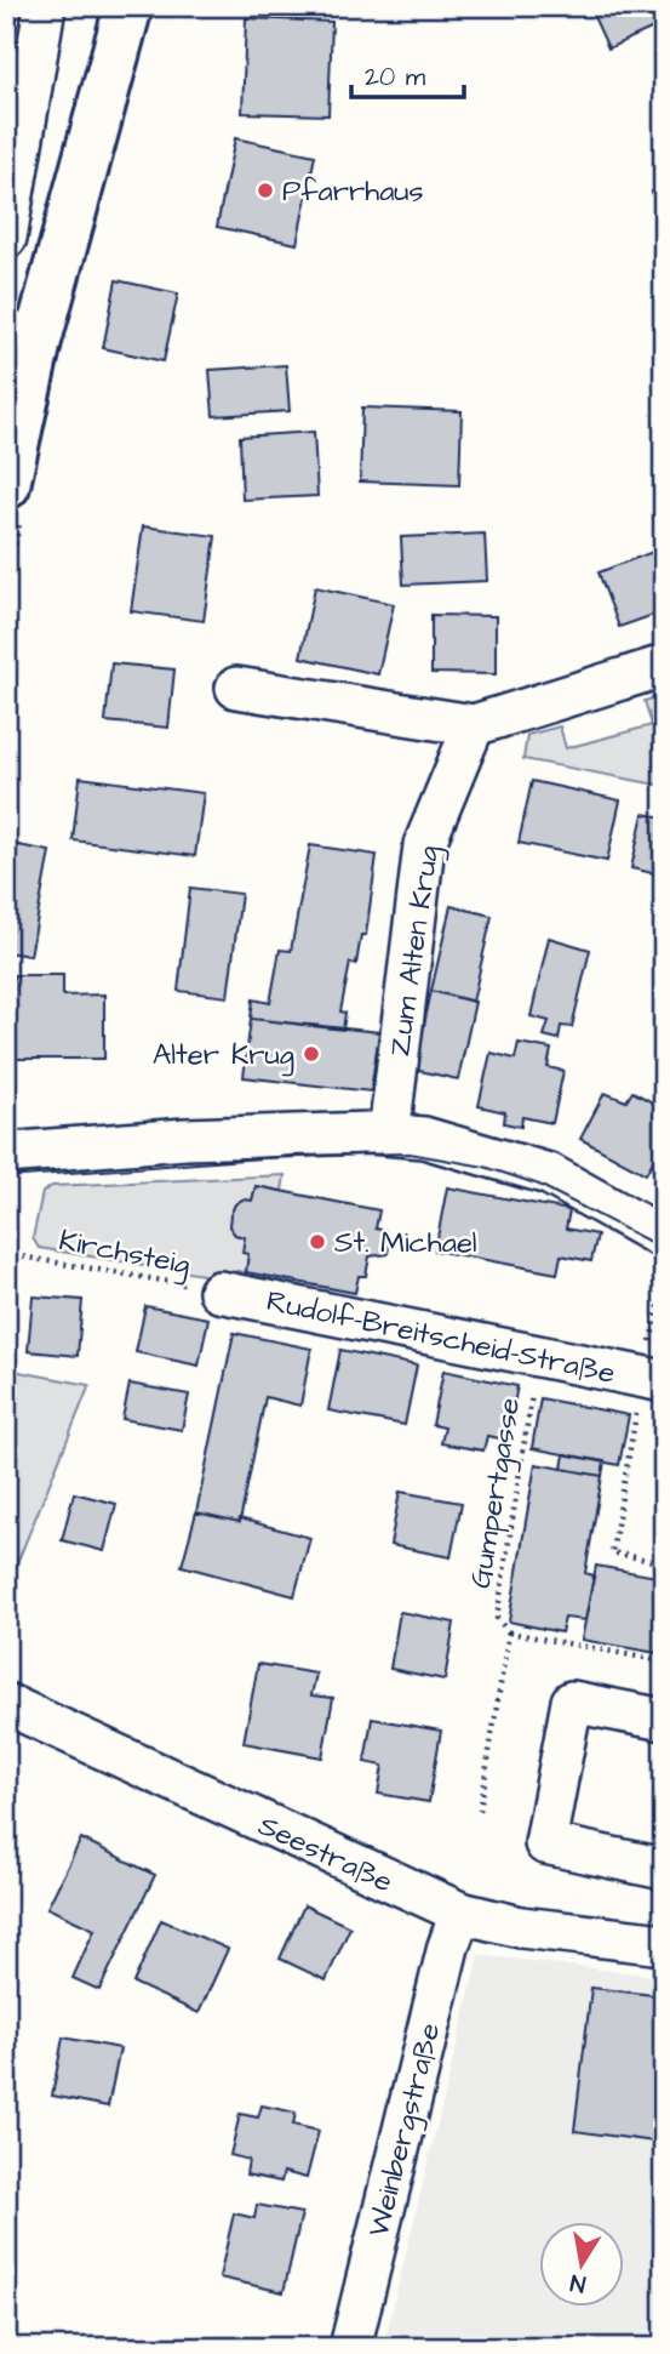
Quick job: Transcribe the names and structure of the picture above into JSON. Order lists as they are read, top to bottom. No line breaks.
{"streets":{"street":["Zum Alten Krug","Rudolf-Breitscheid-Straße","Seestraße","Weinbergstraße"],"path":["Kirchsteig","Gumpertgasse"]},"crossings":[["Kirchsteig","Rudolf-Breitscheid-Straße"],["Rudolf-Breitscheid-Straße","Gumpertgasse"],["Seestraße","Weinbergstraße"]],"places":["Pfarrhaus","Alter Krug","St. Michael"],"scale_bar":"20 m","north":"bottom"}
